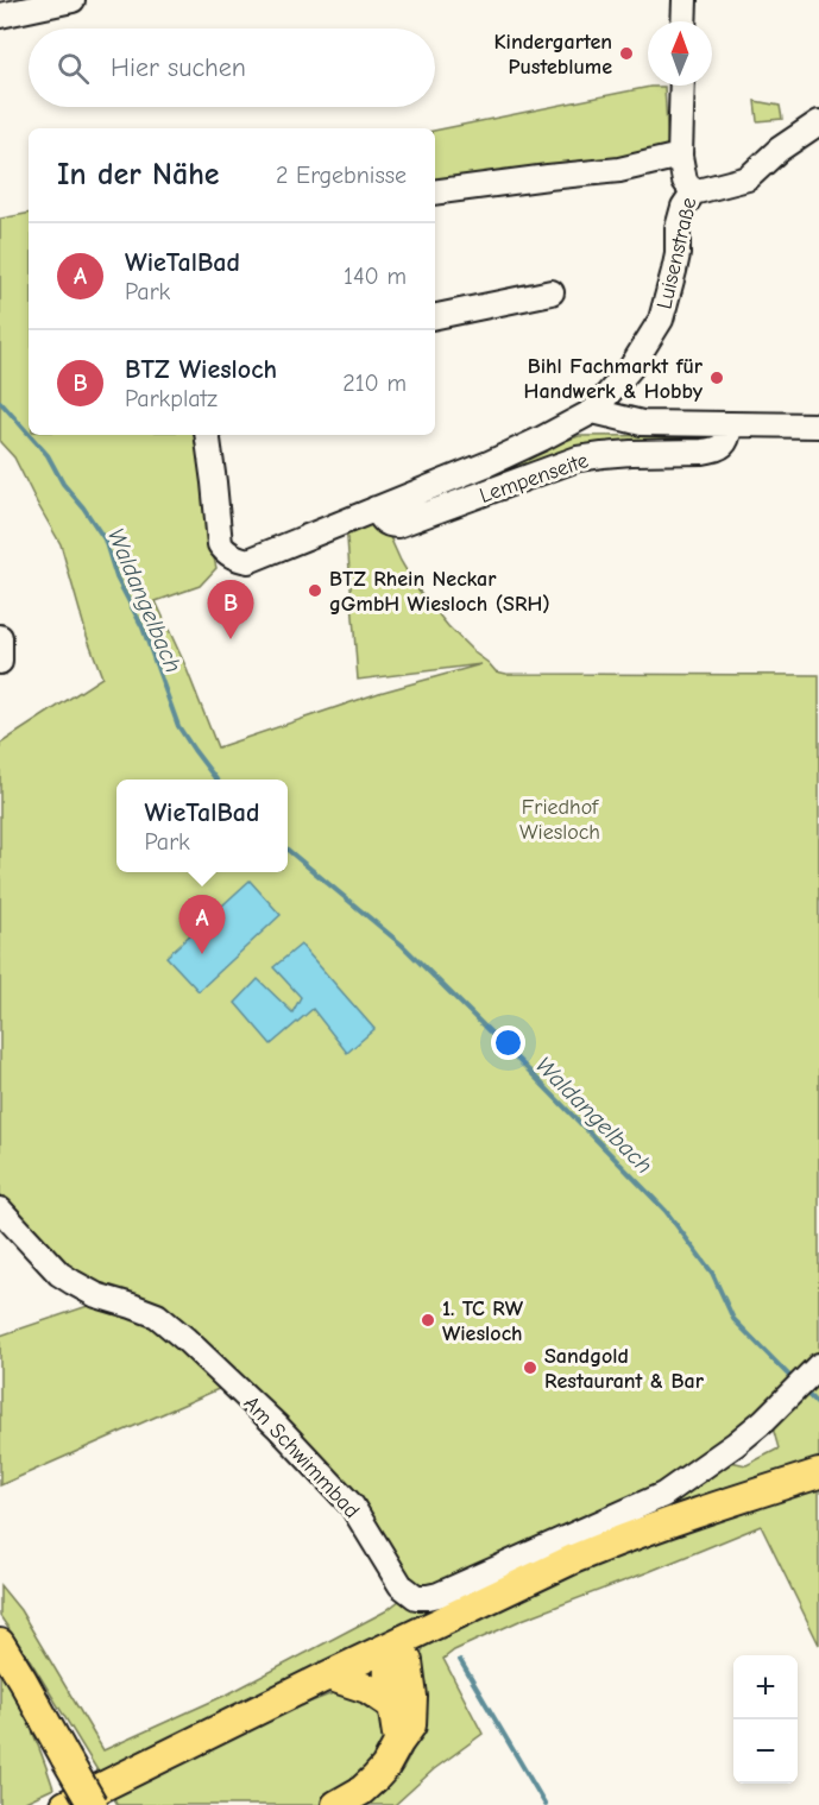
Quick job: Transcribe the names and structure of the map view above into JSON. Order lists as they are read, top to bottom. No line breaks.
{"streets":{"street":["Luisenstraße","Lempenseite","Am Schwimmbad"]},"crossings":[["Luisenstraße","Lempenseite"]],"water":["Waldangelbach"],"parks":["Friedhof Wiesloch"],"places":["Kindergarten Pusteblume","Bihl Fachmarkt für Handwerk & Hobby","BTZ Rhein Neckar gGmbH Wiesloch (SRH)","1. TC RW Wiesloch","Sandgold Restaurant & Bar"],"north":"top","page":{"search":"Hier suchen","heading":["In der Nähe","2 Ergebnisse"],"list":[{"mark":"A","name":"WieTalBad","note":"Park","value":"140 m"},{"mark":"B","name":"BTZ Wiesloch","note":"Parkplatz","value":"210 m"}],"pins":["B","A"],"popup":["WieTalBad","Park"],"map_buttons":["+","−"]}}
